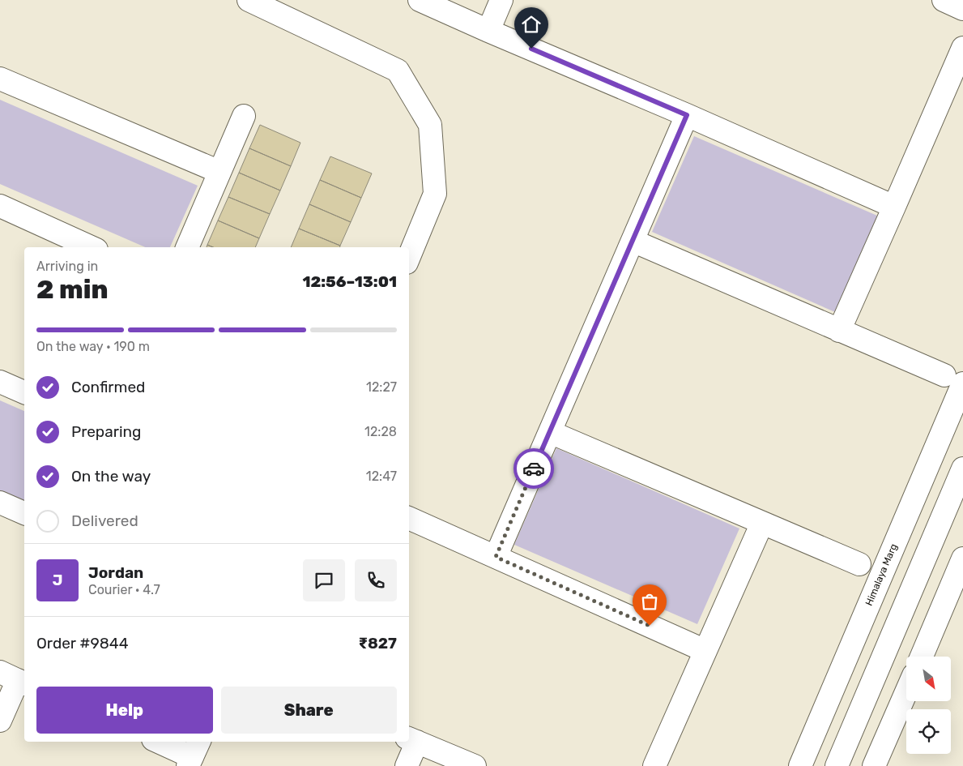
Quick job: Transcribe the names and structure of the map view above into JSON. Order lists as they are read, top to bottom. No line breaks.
{"streets":{"street":["Himalaya Marg"]},"north":"bottom right","page":{"heading":["2 min","Arriving in","12:56–13:01"],"panel":["Jordan","Courier · 4.7","Order #9844","₹827"],"bar":"On the way · 190 m","list":[["Confirmed","12:27"],["Preparing","12:28"],["On the way","12:47"],"Delivered"],"round":"J","buttons":["Help","Share"]}}
